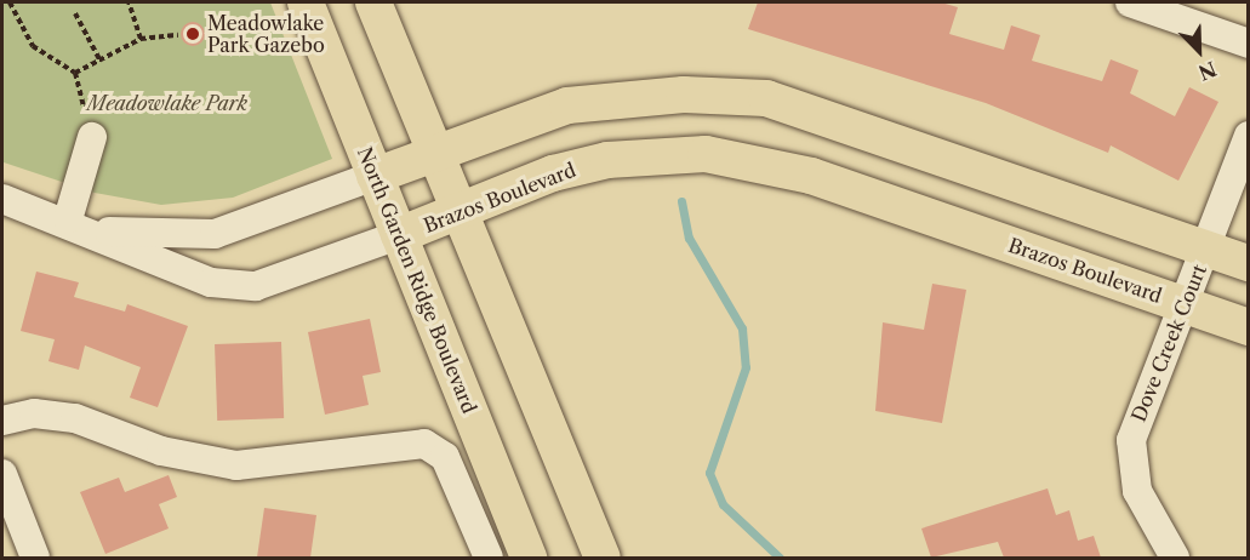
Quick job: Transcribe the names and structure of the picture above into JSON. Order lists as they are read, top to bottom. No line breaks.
{"streets":{"main road":["Brazos Boulevard","North Garden Ridge Boulevard"],"street":["Dove Creek Court"]},"crossings":[["Brazos Boulevard","North Garden Ridge Boulevard"],["Brazos Boulevard","Dove Creek Court"]],"parks":["Meadowlake Park"],"places":["Meadowlake Park Gazebo"],"north":"bottom right"}
